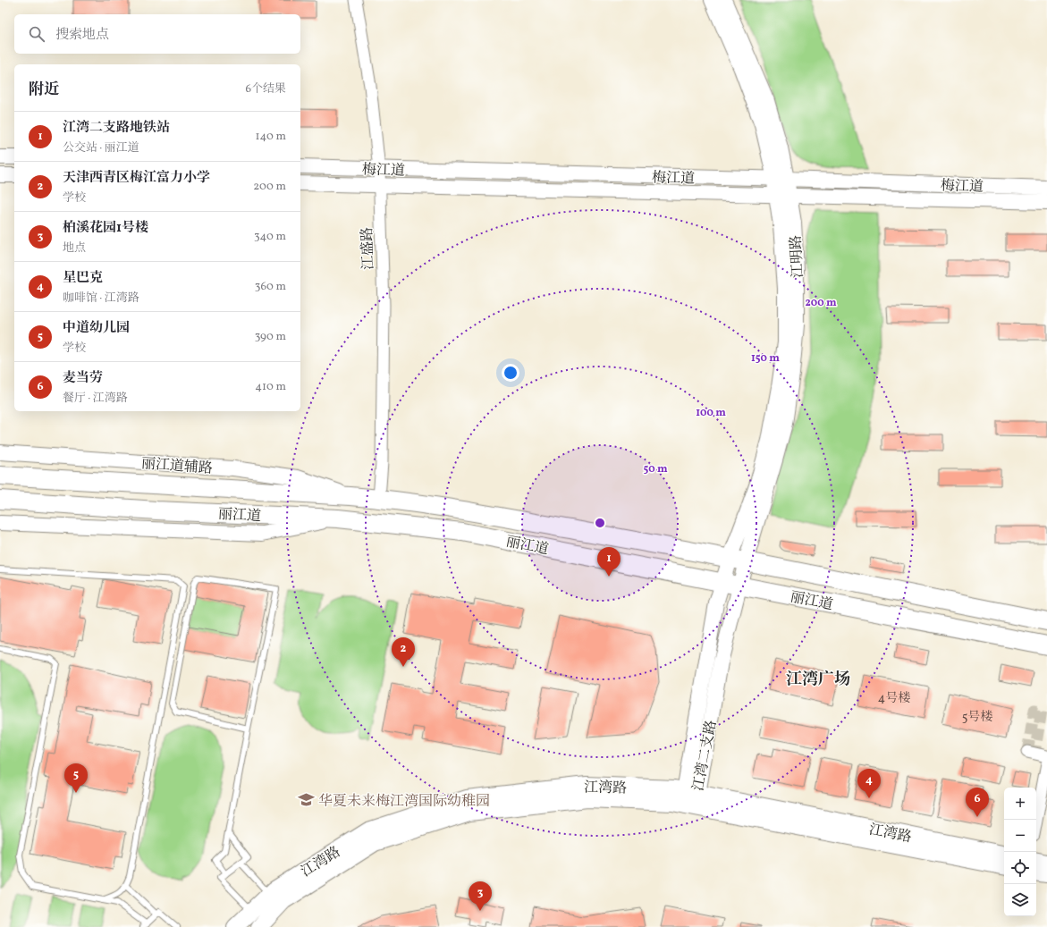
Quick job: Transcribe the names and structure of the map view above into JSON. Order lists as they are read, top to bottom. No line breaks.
{"streets":{"main road":["丽江道","江湾路"],"street":["梅江道","江盛路","江明路","丽江道辅路","江湾二支路"]},"crossings":[["梅江道","江盛路"],["梅江道","江明路"],["江盛路","丽江道"],["江明路","丽江道"],["江明路","江湾二支路"],["丽江道辅路","丽江道"],["丽江道","江湾二支路"],["江湾二支路","江湾路"]],"districts":["江湾广场"],"places":{"school or university":["华夏未来梅江湾国际幼稚园"]},"house_numbers":["4号楼","5号楼"],"page":{"search":"搜索地点","heading":["附近","6个结果"],"list":[{"mark":"1","name":"江湾二支路地铁站","note":"公交站 · 丽江道","value":"140 m"},{"mark":"2","name":"天津西青区梅江富力小学","note":"学校","value":"200 m"},{"mark":"3","name":"柏溪花园1号楼","note":"地点","value":"340 m"},{"mark":"4","name":"星巴克","note":"咖啡馆 · 江湾路","value":"360 m"},{"mark":"5","name":"中道幼儿园","note":"学校","value":"390 m"},{"mark":"6","name":"麦当劳","note":"餐厅 · 江湾路","value":"410 m"}],"pins":["1","2","5","4","6","3"],"map_buttons":["+","−"]},"rings":["200 m","150 m","100 m","50 m"]}
